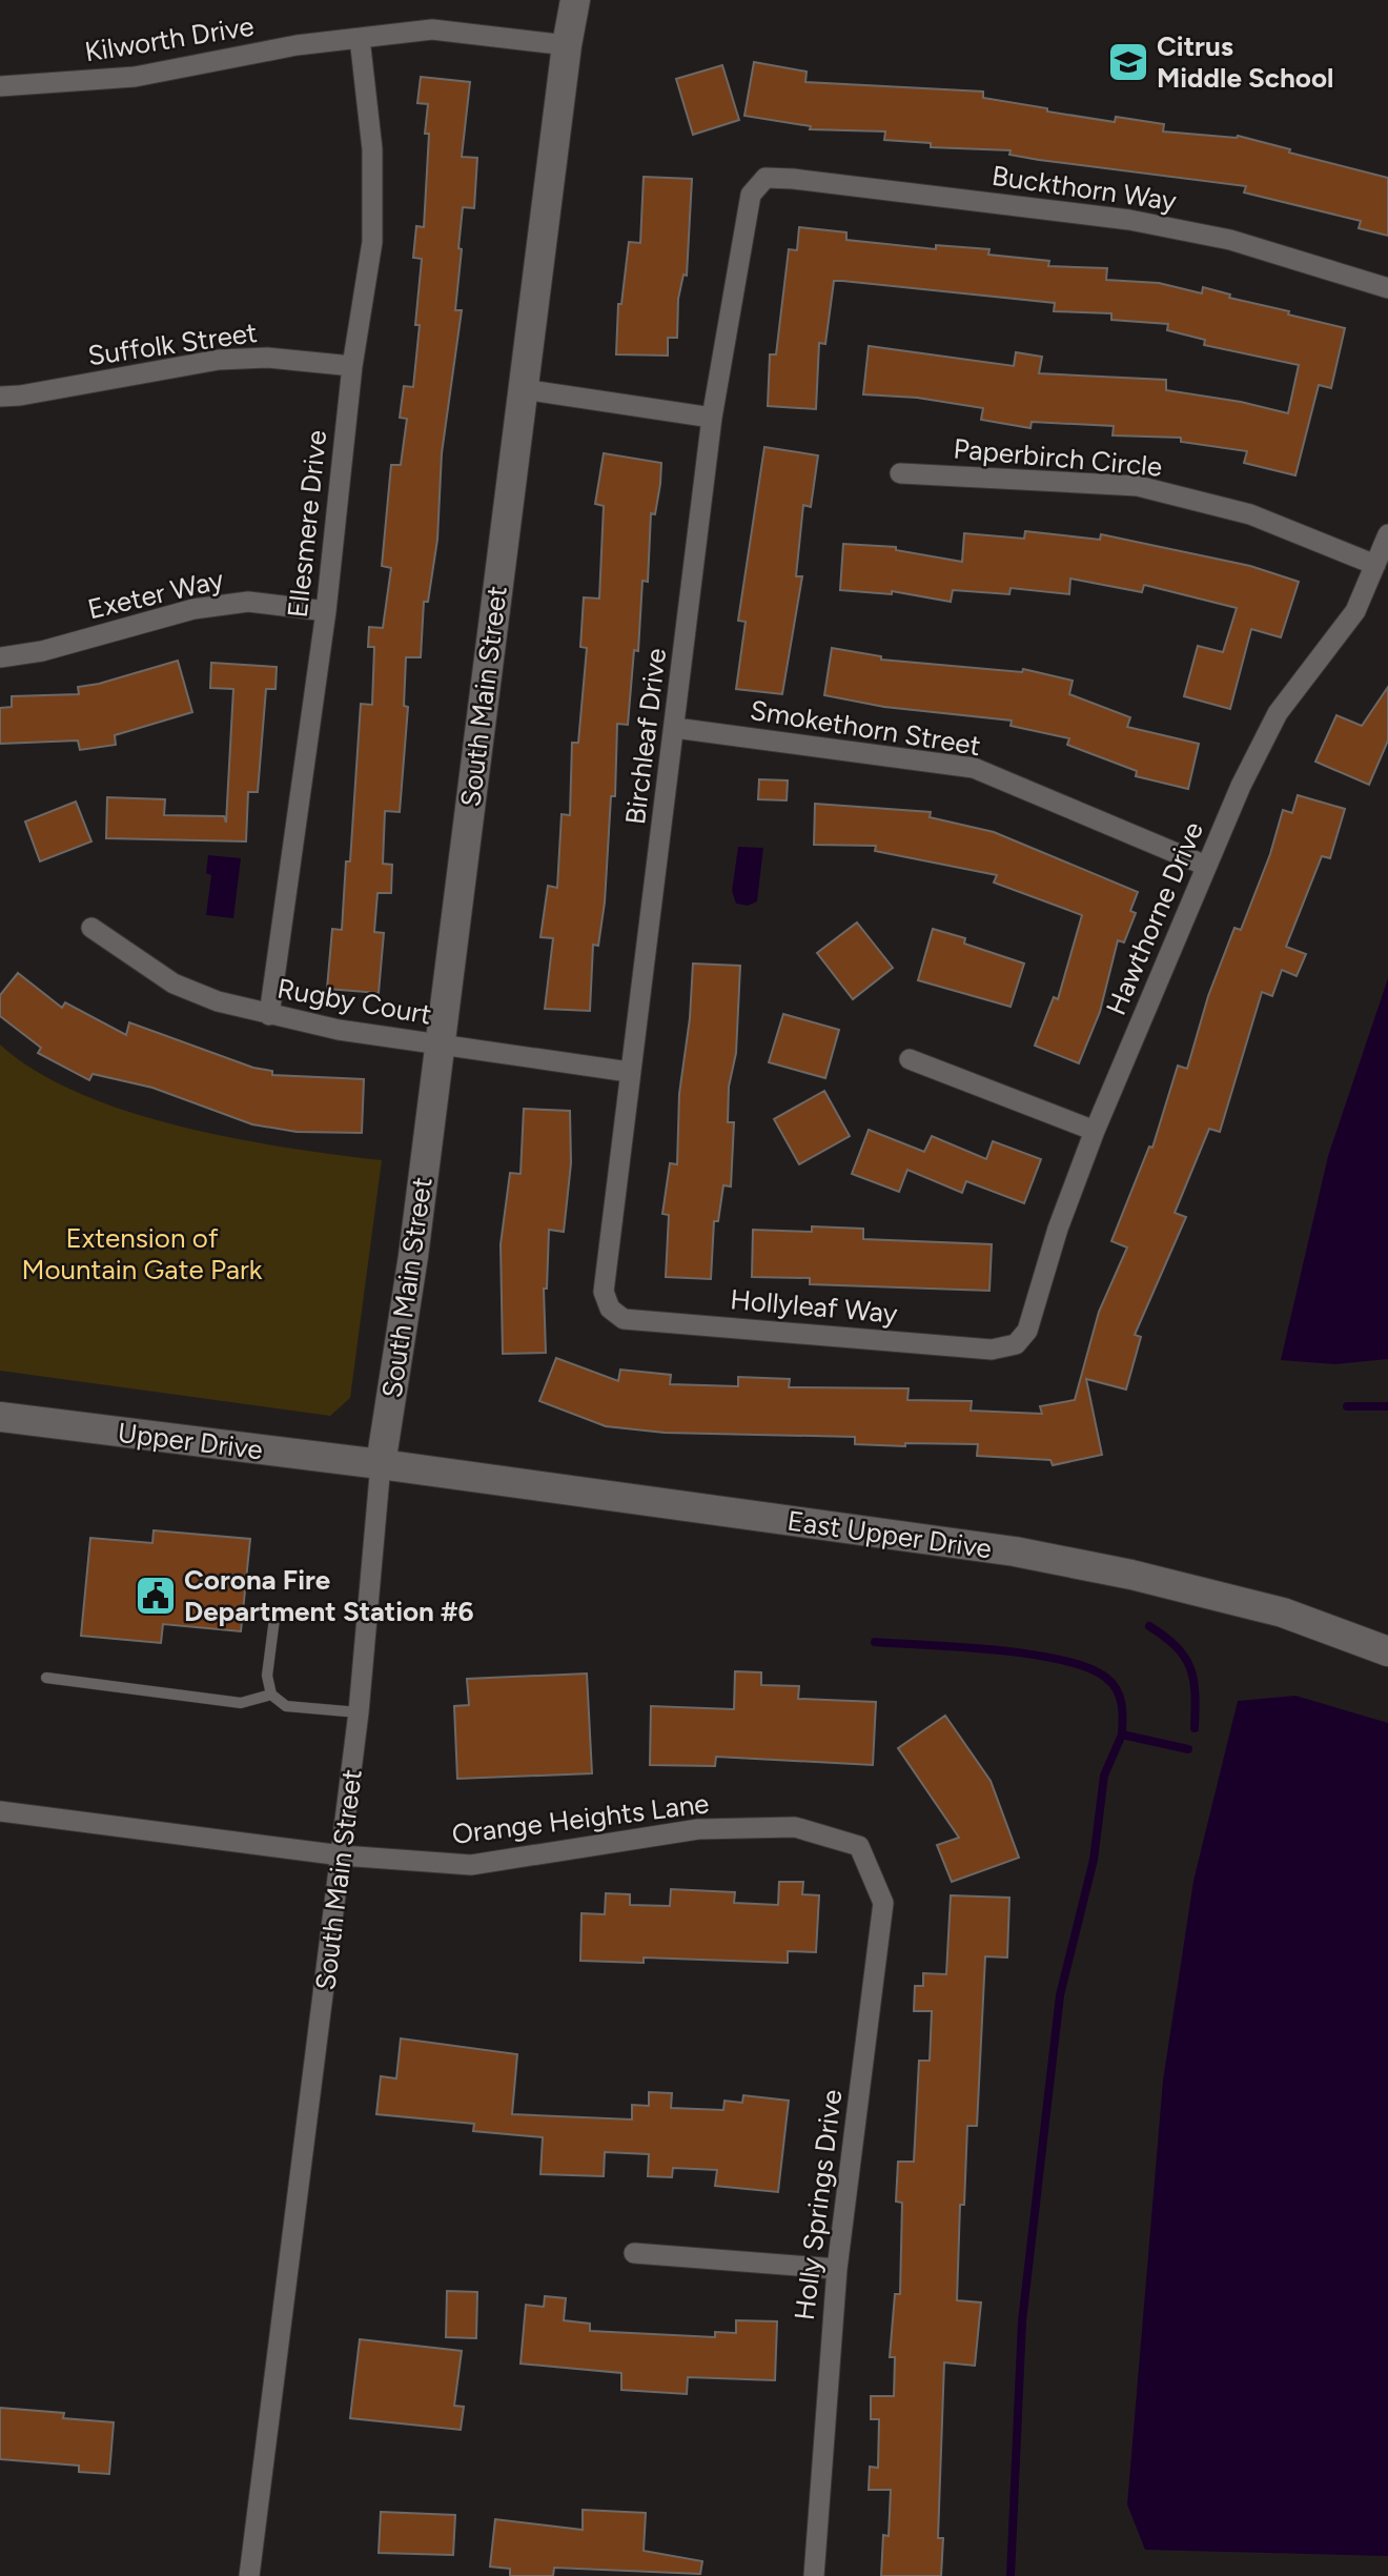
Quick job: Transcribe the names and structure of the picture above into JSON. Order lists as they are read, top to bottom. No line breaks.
{"streets":{"main road":["South Main Street","Upper Drive","East Upper Drive"],"street":["Kilworth Drive","Buckthorn Way","Suffolk Street","Paperbirch Circle","Ellesmere Drive","Exeter Way","Smokethorn Street","Birchleaf Drive","Hawthorne Drive","Rugby Court","Hollyleaf Way","Orange Heights Lane","Holly Springs Drive"]},"crossings":[["Kilworth Drive","Ellesmere Drive"],["Kilworth Drive","South Main Street"],["Buckthorn Way","Birchleaf Drive"],["Suffolk Street","Ellesmere Drive"],["Paperbirch Circle","Hawthorne Drive"],["Ellesmere Drive","Exeter Way"],["Ellesmere Drive","Rugby Court"],["South Main Street","Rugby Court"],["South Main Street","Upper Drive"],["South Main Street","East Upper Drive"],["South Main Street","Orange Heights Lane"],["Smokethorn Street","Birchleaf Drive"],["Smokethorn Street","Hawthorne Drive"],["Birchleaf Drive","Rugby Court"],["Birchleaf Drive","Hollyleaf Way"],["Hawthorne Drive","Hollyleaf Way"],["Upper Drive","East Upper Drive"],["Orange Heights Lane","Holly Springs Drive"]],"parks":["Extension of Mountain Gate Park"],"places":{"school or university":["Citrus Middle School"],"public building":["Corona Fire Department Station #6"]}}
